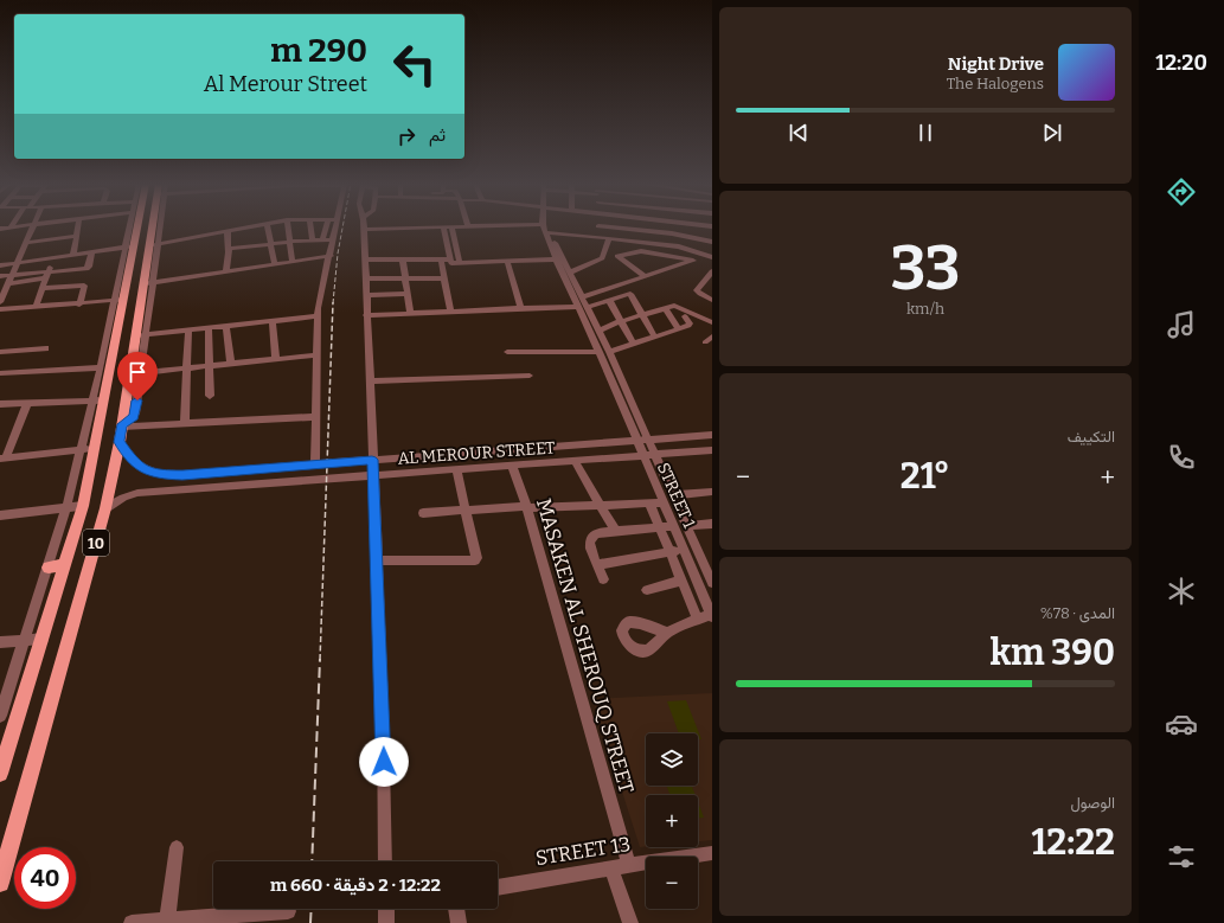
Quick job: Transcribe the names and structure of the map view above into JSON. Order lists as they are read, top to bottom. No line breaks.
{"streets":{"main road":["10"],"street":["AL MEROUR STREET","STREET 1","MASAKEN AL SHEROUQ STREET","STREET 13"]},"crossings":[["AL MEROUR STREET","STREET 1"],["AL MEROUR STREET","10"],["AL MEROUR STREET","MASAKEN AL SHEROUQ STREET"],["MASAKEN AL SHEROUQ STREET","STREET 13"]],"page":{"tabs":"12:20","turn":["290 m","Al Merour Street"],"song":["Night Drive","The Halogens"],"then":"ثم","tile":[["33","km/h"],"التكييف",["المدى · 78%","390 km"],["الوصول","12:22"]],"heat":["−","21°","+"],"map_buttons":["+","−"],"limit":"40","trip":"12:22 · 2 دقيقة · 660 m"}}
